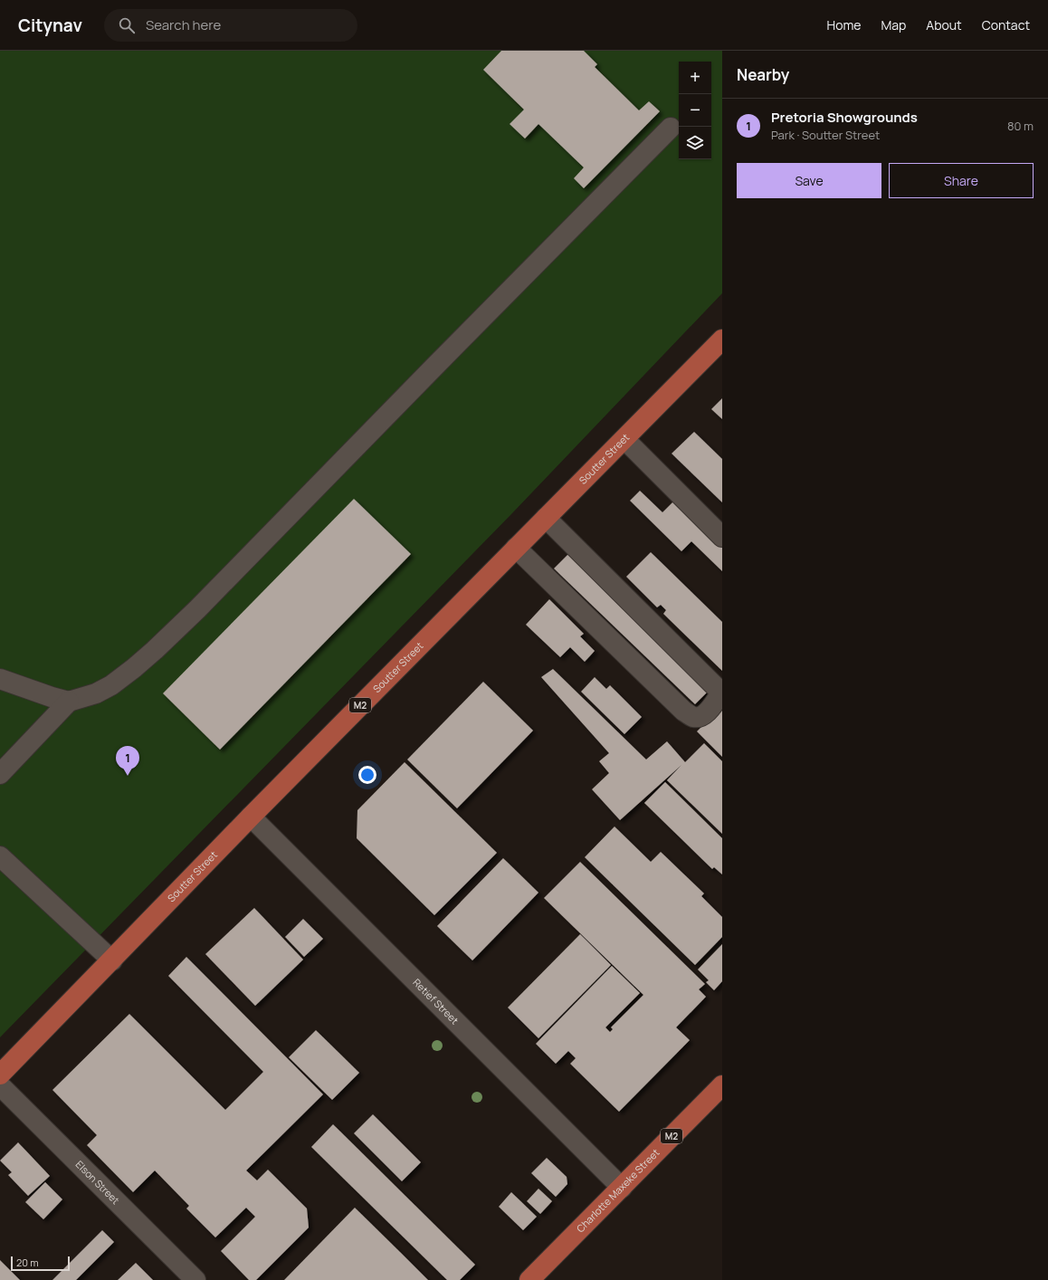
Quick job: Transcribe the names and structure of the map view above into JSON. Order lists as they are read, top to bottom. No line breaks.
{"streets":{"main road":["Soutter Street","M2","Charlotte Maxeke Street"],"street":["Retief Street","Elson Street"]},"crossings":[["Soutter Street","Retief Street"],["Retief Street","Charlotte Maxeke Street"]],"scale_bar":"20 m","page":{"header":"Citynav","search":"Search here","nav":["Home","Map","About","Contact"],"heading":"Nearby","map_buttons":["+","−"],"list":[{"mark":"1","name":"Pretoria Showgrounds","note":"Park · Soutter Street","value":"80 m"}],"buttons":["Save","Share"],"pins":"1","scale":"20 m"}}
